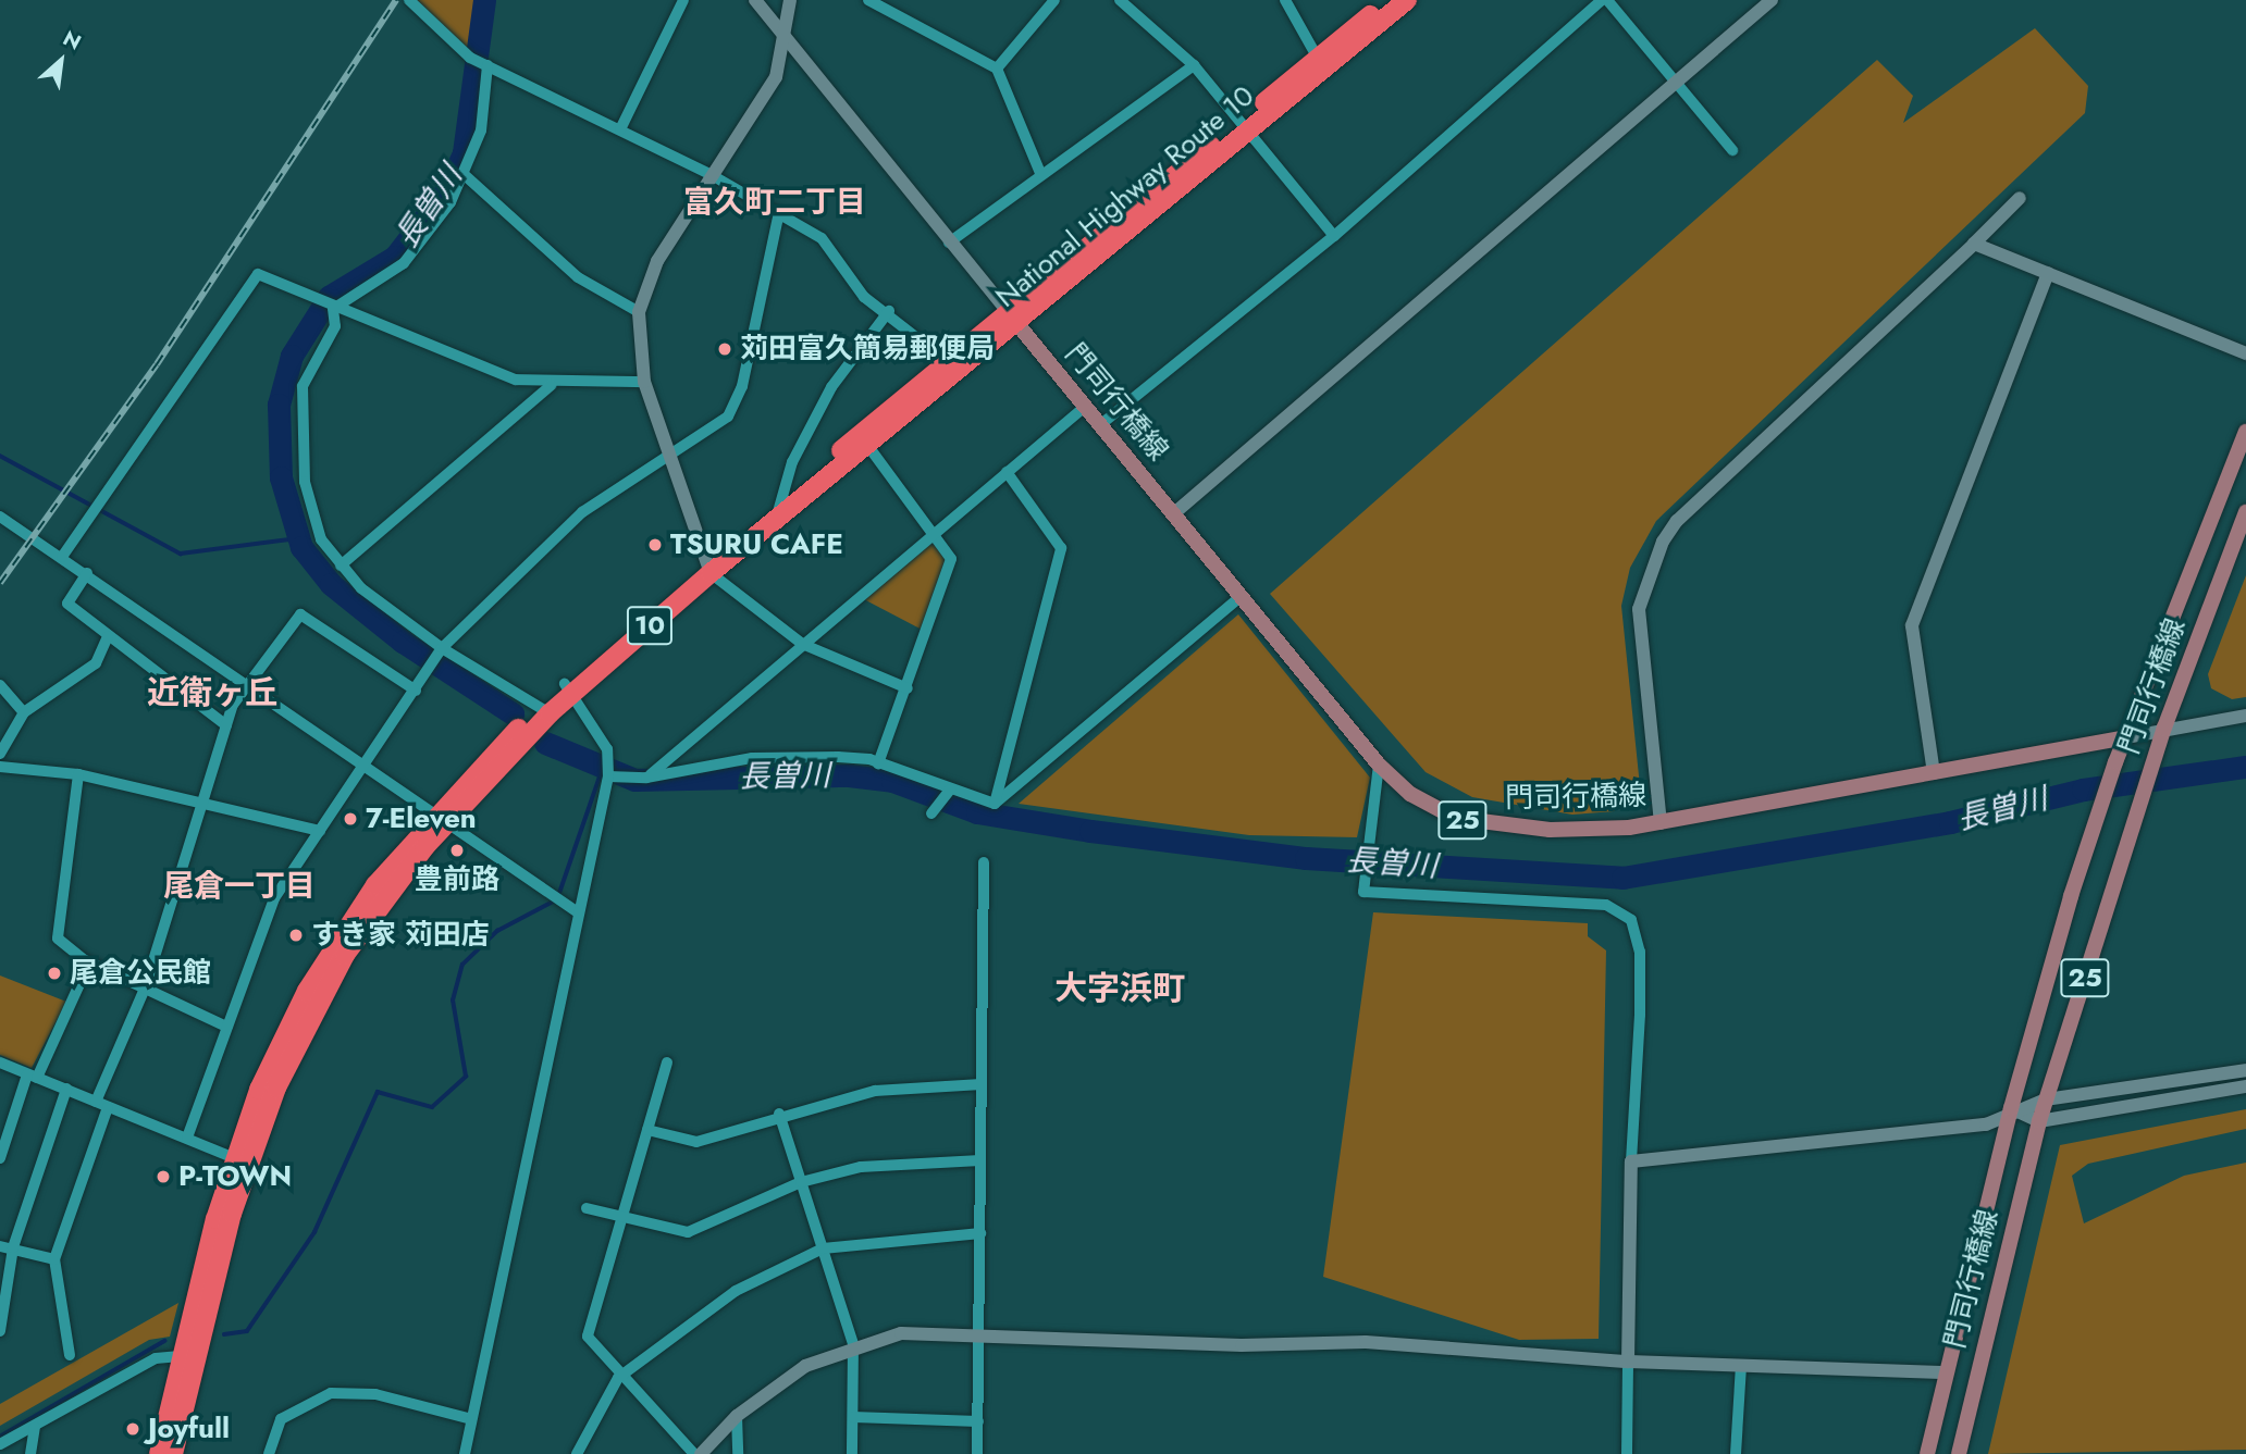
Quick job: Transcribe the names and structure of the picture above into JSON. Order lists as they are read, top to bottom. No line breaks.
{"streets":{"highway":["National Highway Route 10","10"],"main road":["門司行橋線","25"]},"crossings":[["National Highway Route 10","門司行橋線"]],"districts":["富久町二丁目","近衛ヶ丘","尾倉一丁目","大字浜町"],"water":["長曽川"],"places":["苅田富久簡易郵便局","TSURU CAFE","7-Eleven","豊前路","すき家 苅田店","尾倉公民館","P-TOWN","Joyfull"],"north":"top right"}
